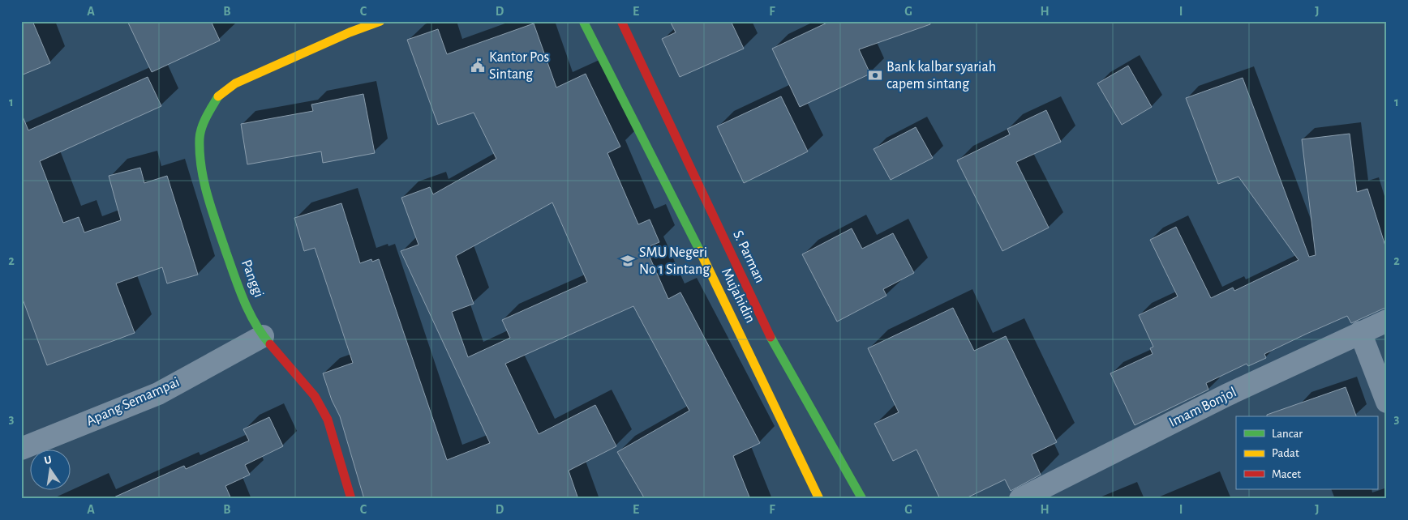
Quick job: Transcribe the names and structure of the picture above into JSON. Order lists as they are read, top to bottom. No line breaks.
{"streets":{"main road":["S. Parman","Panggi","Mujahidin"],"street":["Apang Semampai","Imam Bonjol"]},"crossings":[["Panggi","Apang Semampai"]],"places":{"public building":["Kantor Pos Sintang"],"bank":["Bank kalbar syariah capem sintang"],"school or university":["SMU Negeri No 1 Sintang"]},"legend":["Lancar","Padat","Macet"],"north":"top","grid":{"columns":["A","B","C","D","E","F","G","H","I","J"],"rows":["1","2","3"]}}
